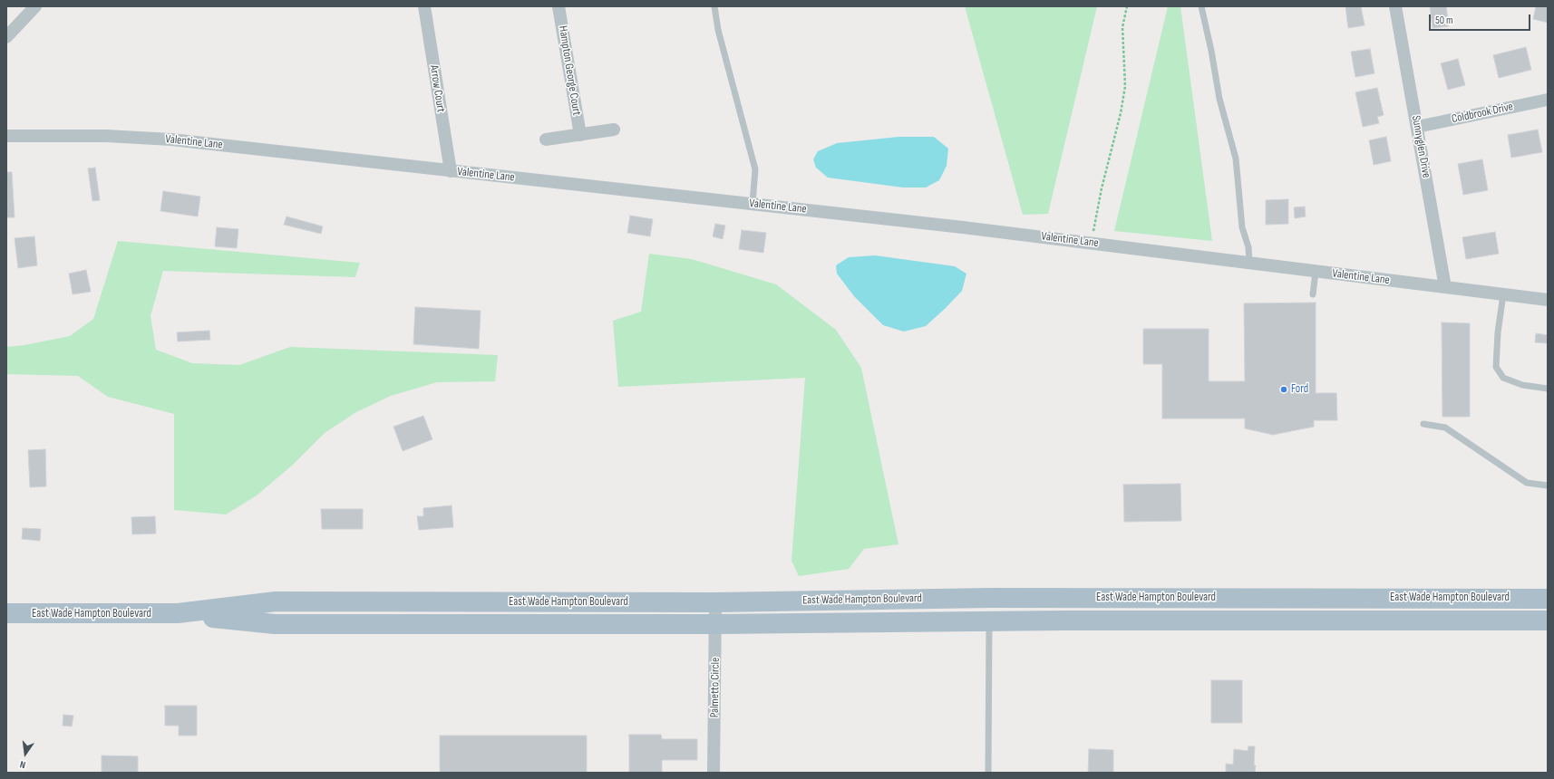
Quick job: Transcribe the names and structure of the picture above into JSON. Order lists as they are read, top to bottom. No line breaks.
{"streets":{"main road":["East Wade Hampton Boulevard"],"street":["Hampton George Court","Arrow Court","Coldbrook Drive","Valentine Lane","Sunnyglen Drive","Palmetto Circle"]},"crossings":[["Arrow Court","Valentine Lane"],["Coldbrook Drive","Sunnyglen Drive"],["Valentine Lane","Sunnyglen Drive"],["East Wade Hampton Boulevard","Palmetto Circle"]],"places":["Ford"],"scale_bar":"50 m","north":"bottom"}
